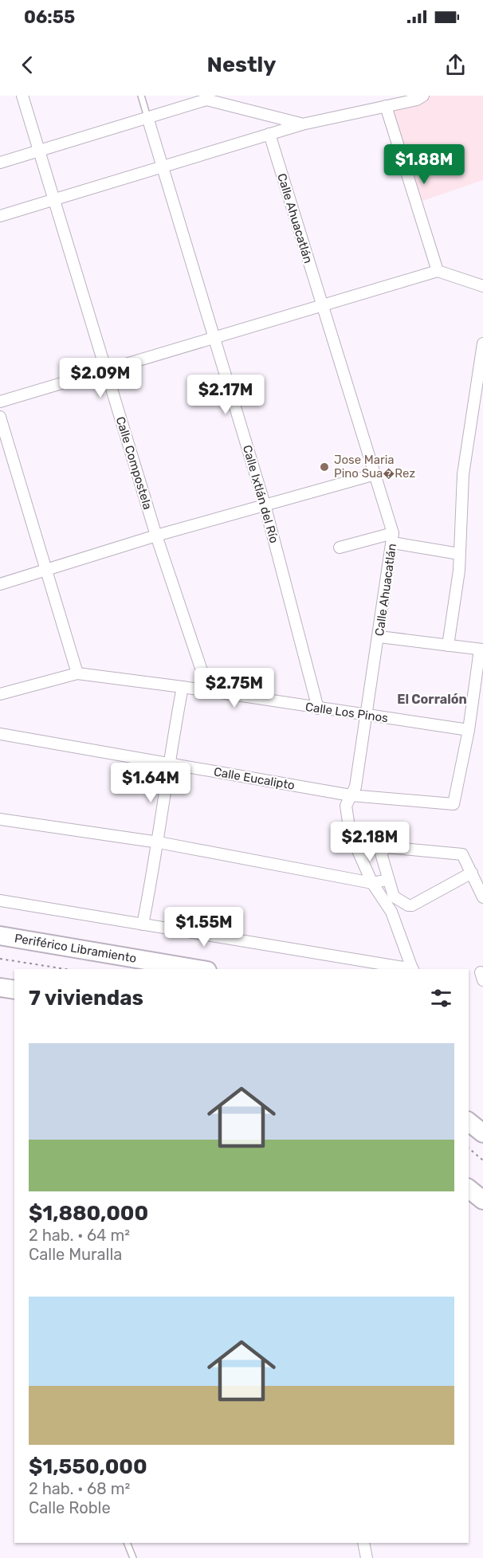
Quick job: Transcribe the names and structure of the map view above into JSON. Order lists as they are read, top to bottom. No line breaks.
{"streets":{"highway":["Periférico Libramiento"],"street":["Calle Ahuacatlán","Calle Compostela","Calle Ixtlán del Río","Calle Los Pinos","Calle Eucalipto"]},"crossings":[["Calle Ahuacatlán","Calle Los Pinos"],["Calle Ahuacatlán","Calle Eucalipto"],["Calle Compostela","Calle Los Pinos"],["Calle Ixtlán del Río","Calle Los Pinos"],["Calle Los Pinos","Calle Eucalipto"]],"districts":["El Corralón"],"places":["Jose Maria Pino Sua�Rez"],"page":{"status":"06:55","header":"Nestly","price":["$1.88M","$2.09M","$2.17M","$2.75M","$1.64M","$2.18M","$1.55M"],"heading":"7 viviendas","list":[{"name":"$1,880,000","note":"2 hab. · 64 m² · Calle Muralla"},{"name":"$1,550,000","note":"2 hab. · 68 m² · Calle Roble"}]}}
